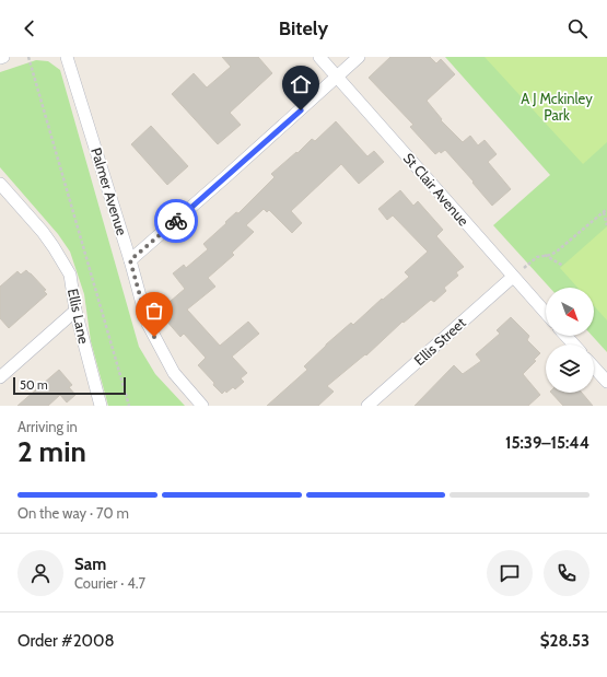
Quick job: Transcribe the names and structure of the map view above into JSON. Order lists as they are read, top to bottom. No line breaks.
{"streets":{"street":["St Clair Avenue","Palmer Avenue","Ellis Lane","Ellis Street"]},"crossings":[["St Clair Avenue","Ellis Street"]],"parks":["A J Mckinley Park"],"scale_bar":"50 m","north":"bottom right","page":{"header":"Bitely","scale":"50 m","heading":["2 min","Arriving in","15:39–15:44"],"panel":["Sam","Courier · 4.7","Order #2008","$28.53"],"bar":"On the way · 70 m"}}
